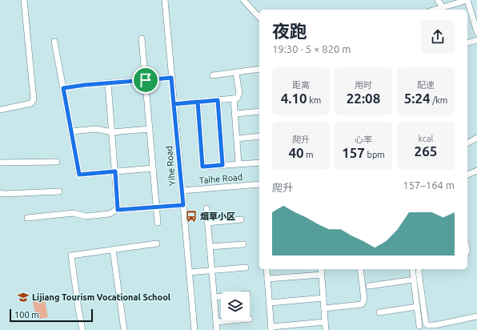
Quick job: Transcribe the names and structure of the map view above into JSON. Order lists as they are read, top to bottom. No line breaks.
{"streets":{"street":["Yihe Road","Taihe Road"]},"crossings":[["Yihe Road","Taihe Road"]],"places":{"bus stop":["烟草小区"],"school or university":["Lijiang Tourism Vocational School"]},"scale_bar":"100 m","page":{"heading":["夜跑","19:30 · 5 × 820 m"],"stats":[["距离","4.10 km"],["用时","22:08"],["配速","5:24 /km"],["爬升","40 m"],["心率","157 bpm"],["kcal","265"]],"chart":["爬升","157–164 m"],"scale":"100 m"}}
